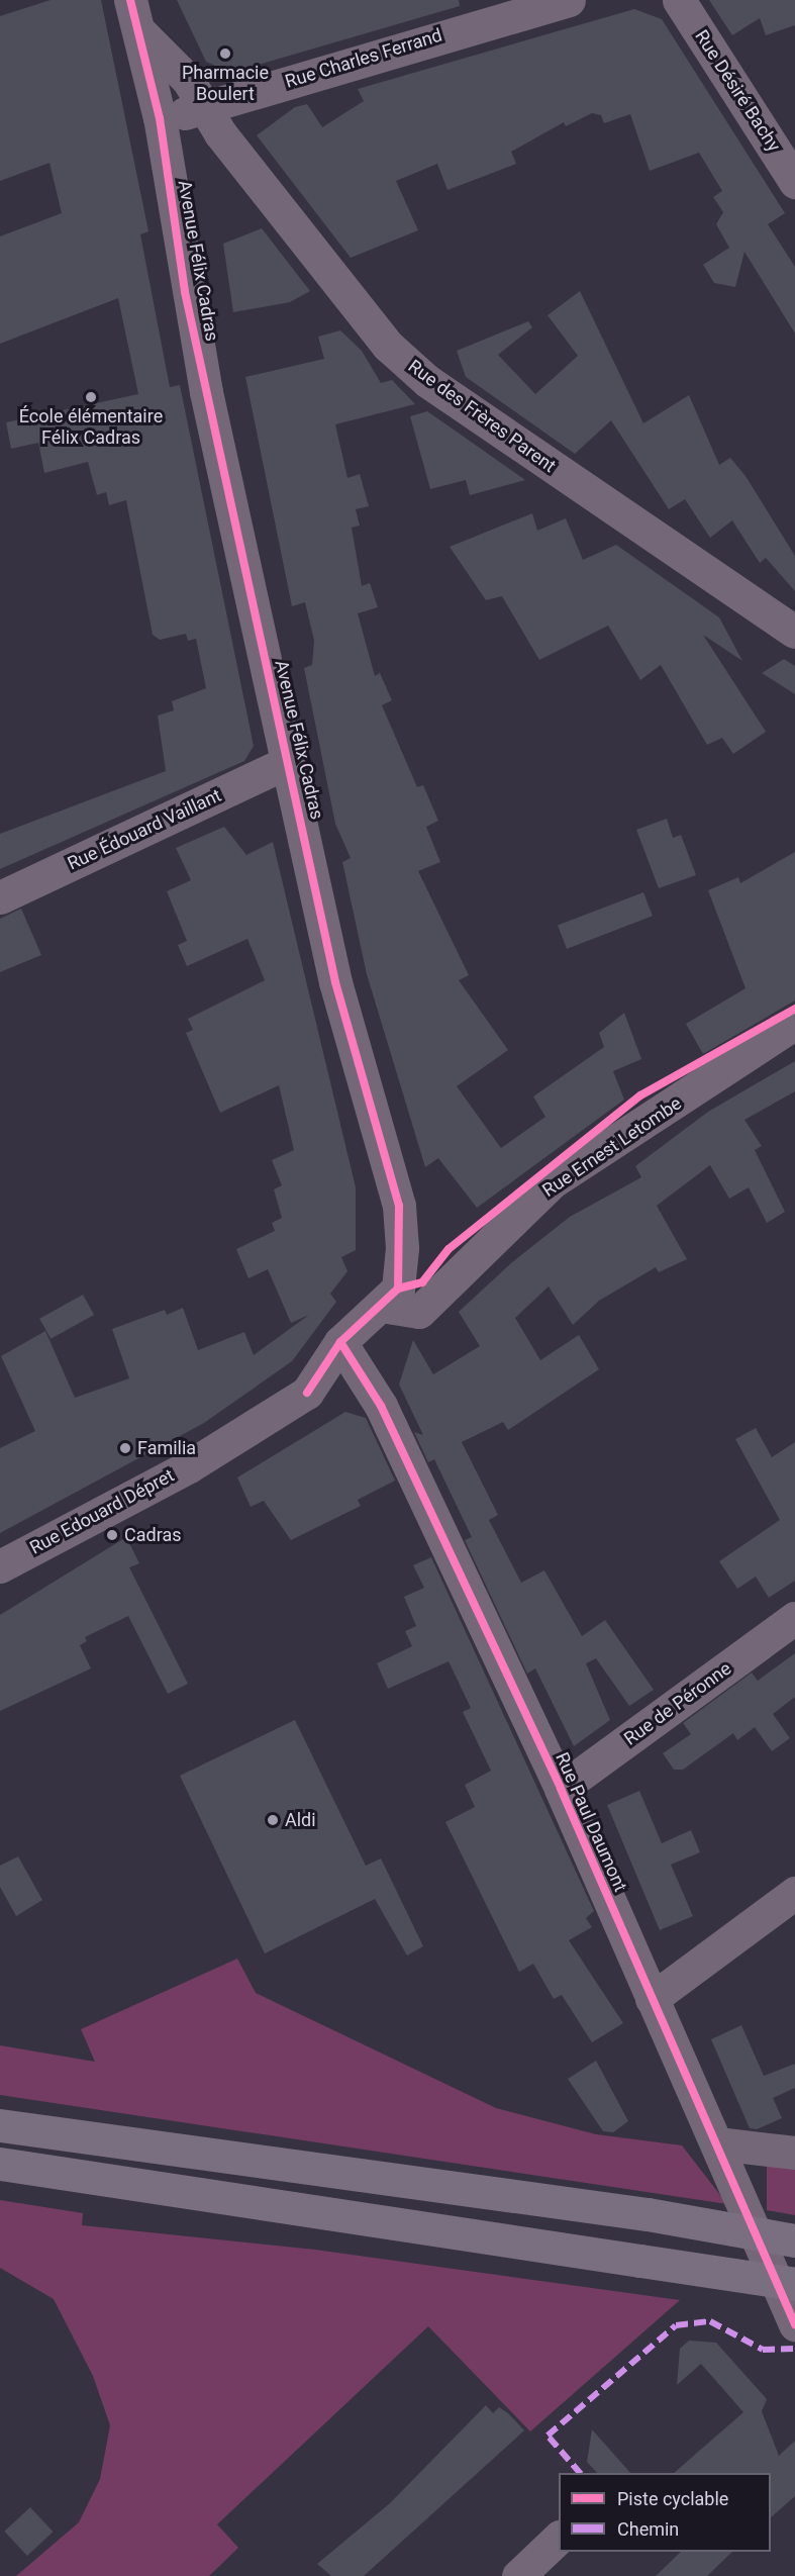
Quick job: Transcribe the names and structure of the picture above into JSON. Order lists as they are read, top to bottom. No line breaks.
{"streets":{"street":["Rue Charles Ferrand","Rue Désiré Bachy","Avenue Félix Cadras","Rue des Frères Parent","Rue Édouard Vaillant","Rue Ernest Letombe","Rue Edouard Dépret","Rue de Péronne","Rue Paul Daumont"]},"crossings":[["Rue Charles Ferrand","Avenue Félix Cadras"],["Rue Charles Ferrand","Rue des Frères Parent"],["Avenue Félix Cadras","Rue des Frères Parent"],["Avenue Félix Cadras","Rue Édouard Vaillant"],["Avenue Félix Cadras","Rue Ernest Letombe"],["Avenue Félix Cadras","Rue Edouard Dépret"],["Avenue Félix Cadras","Rue Paul Daumont"],["Rue Edouard Dépret","Rue Paul Daumont"],["Rue de Péronne","Rue Paul Daumont"]],"places":["Pharmacie Boulert","École élémentaire Félix Cadras","Familia","Cadras","Aldi"],"legend":["Piste cyclable","Chemin"]}
